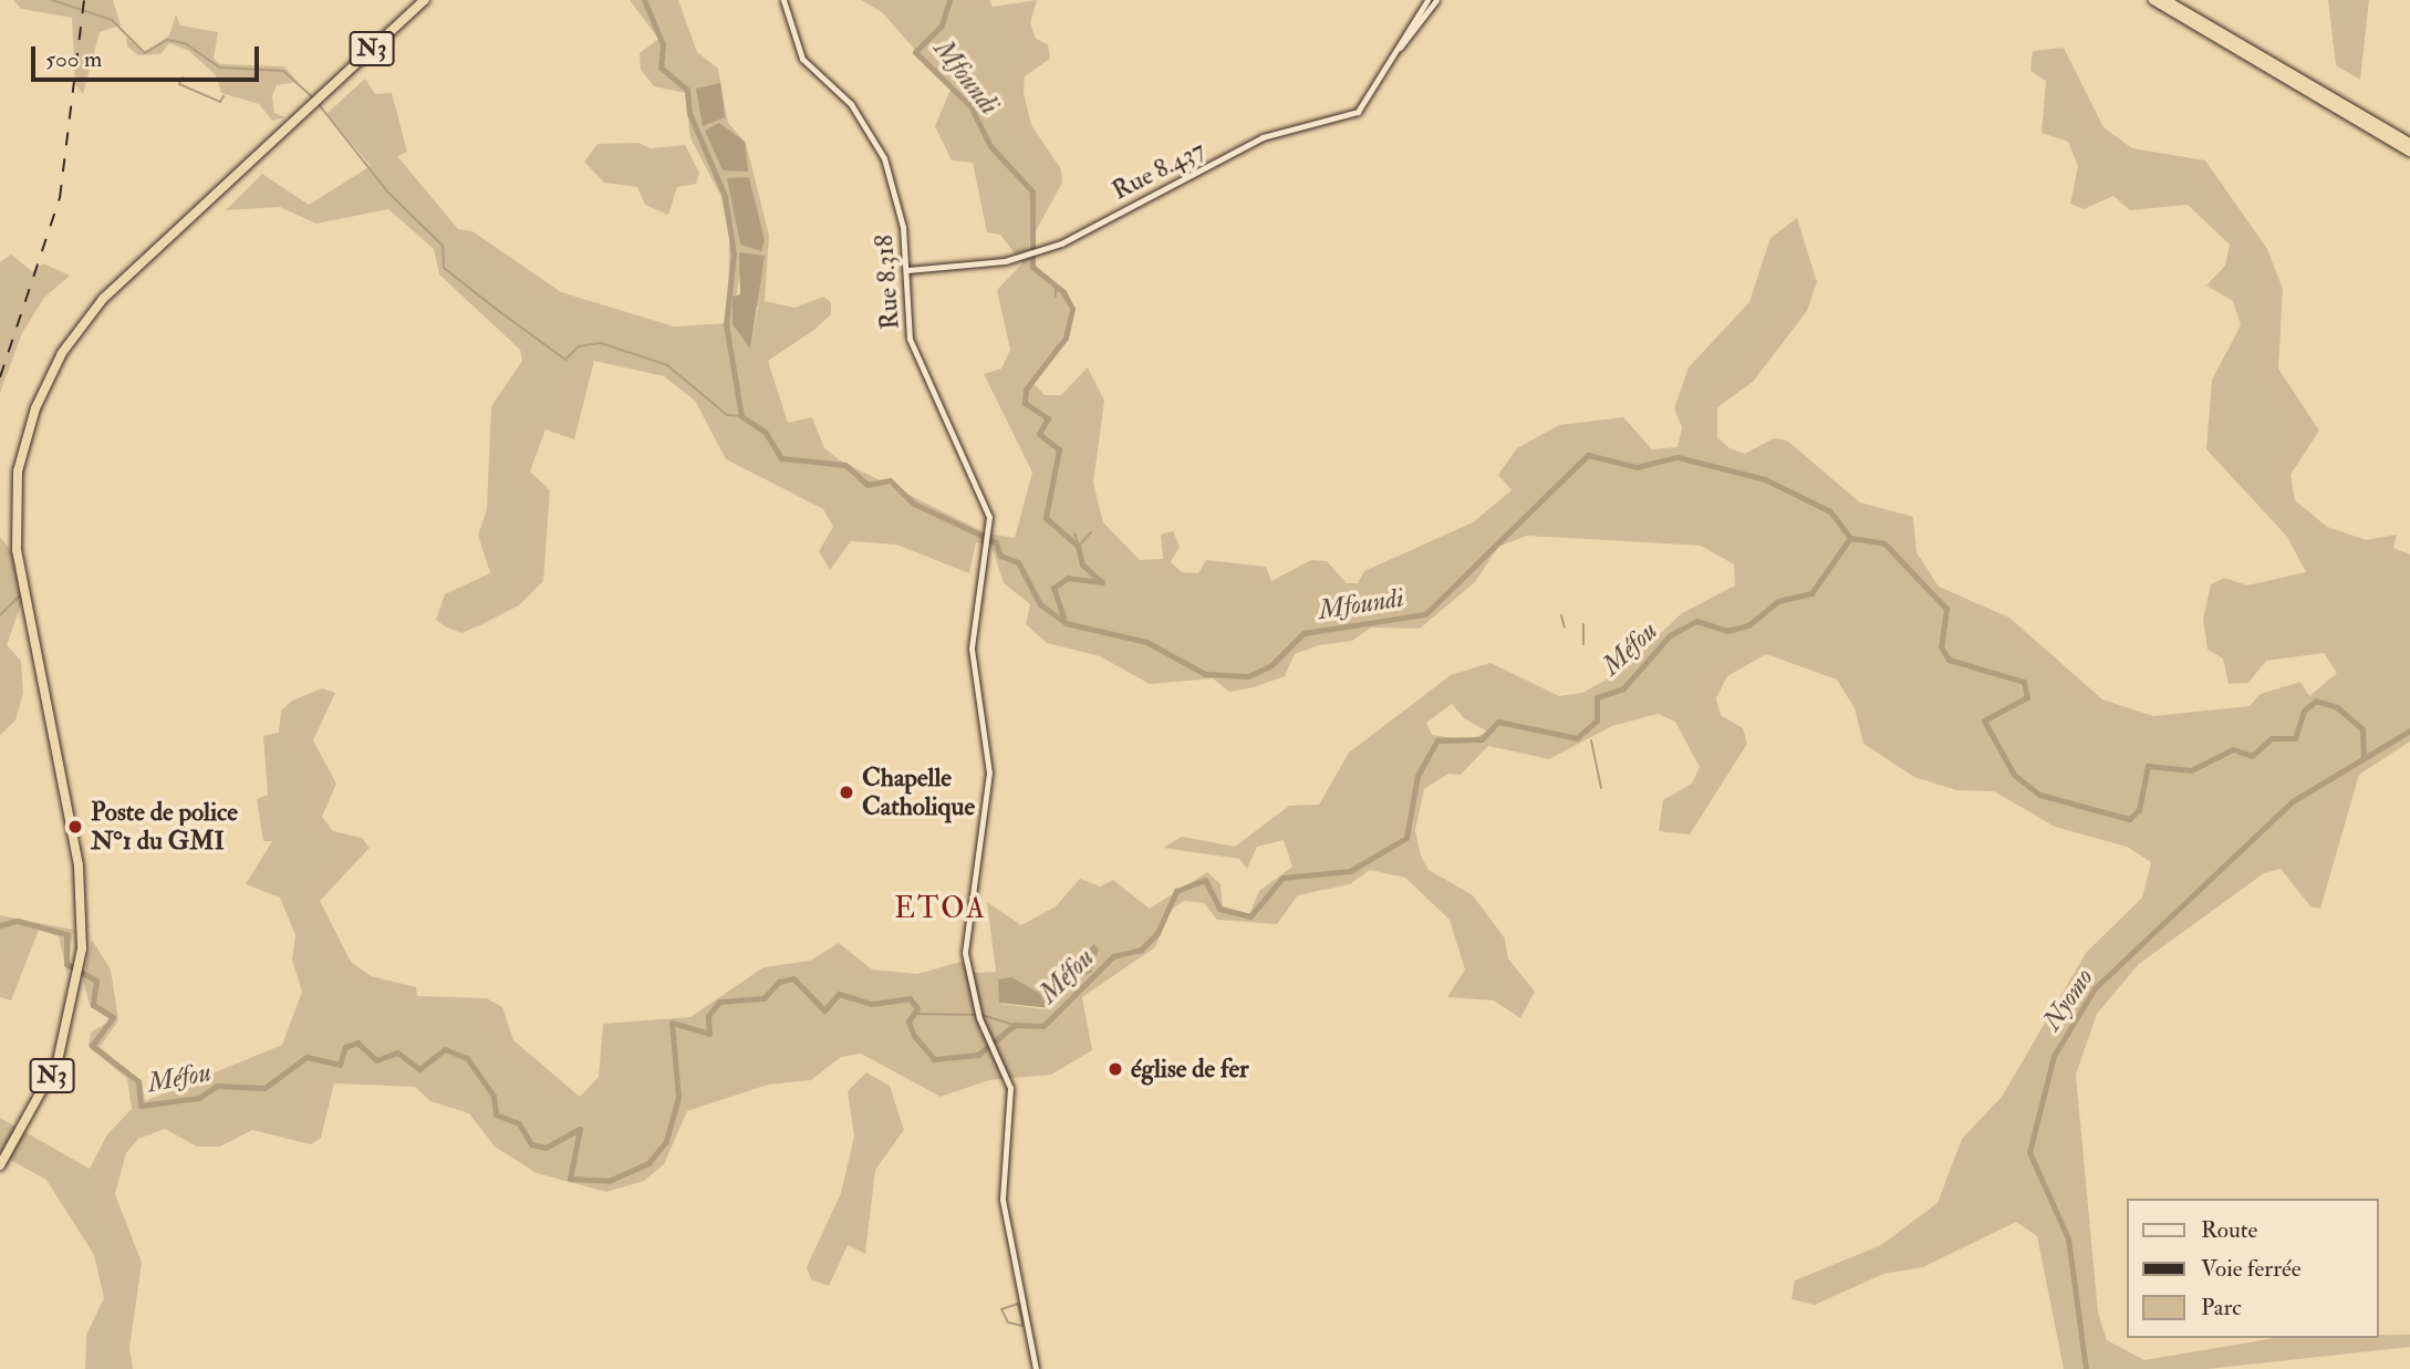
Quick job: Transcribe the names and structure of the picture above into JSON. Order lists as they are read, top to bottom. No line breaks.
{"streets":{"highway":["N3"],"main road":["Rue 8.437","Rue 8.318"]},"crossings":[["Rue 8.437","Rue 8.318"]],"districts":["ETOA"],"water":["Mfoundi","Méfou","Nyomo"],"places":["Chapelle Catholique","Poste de police N°1 du GMI","église de fer"],"legend":["Route","Voie ferrée","Parc"],"scale_bar":"500 m"}
